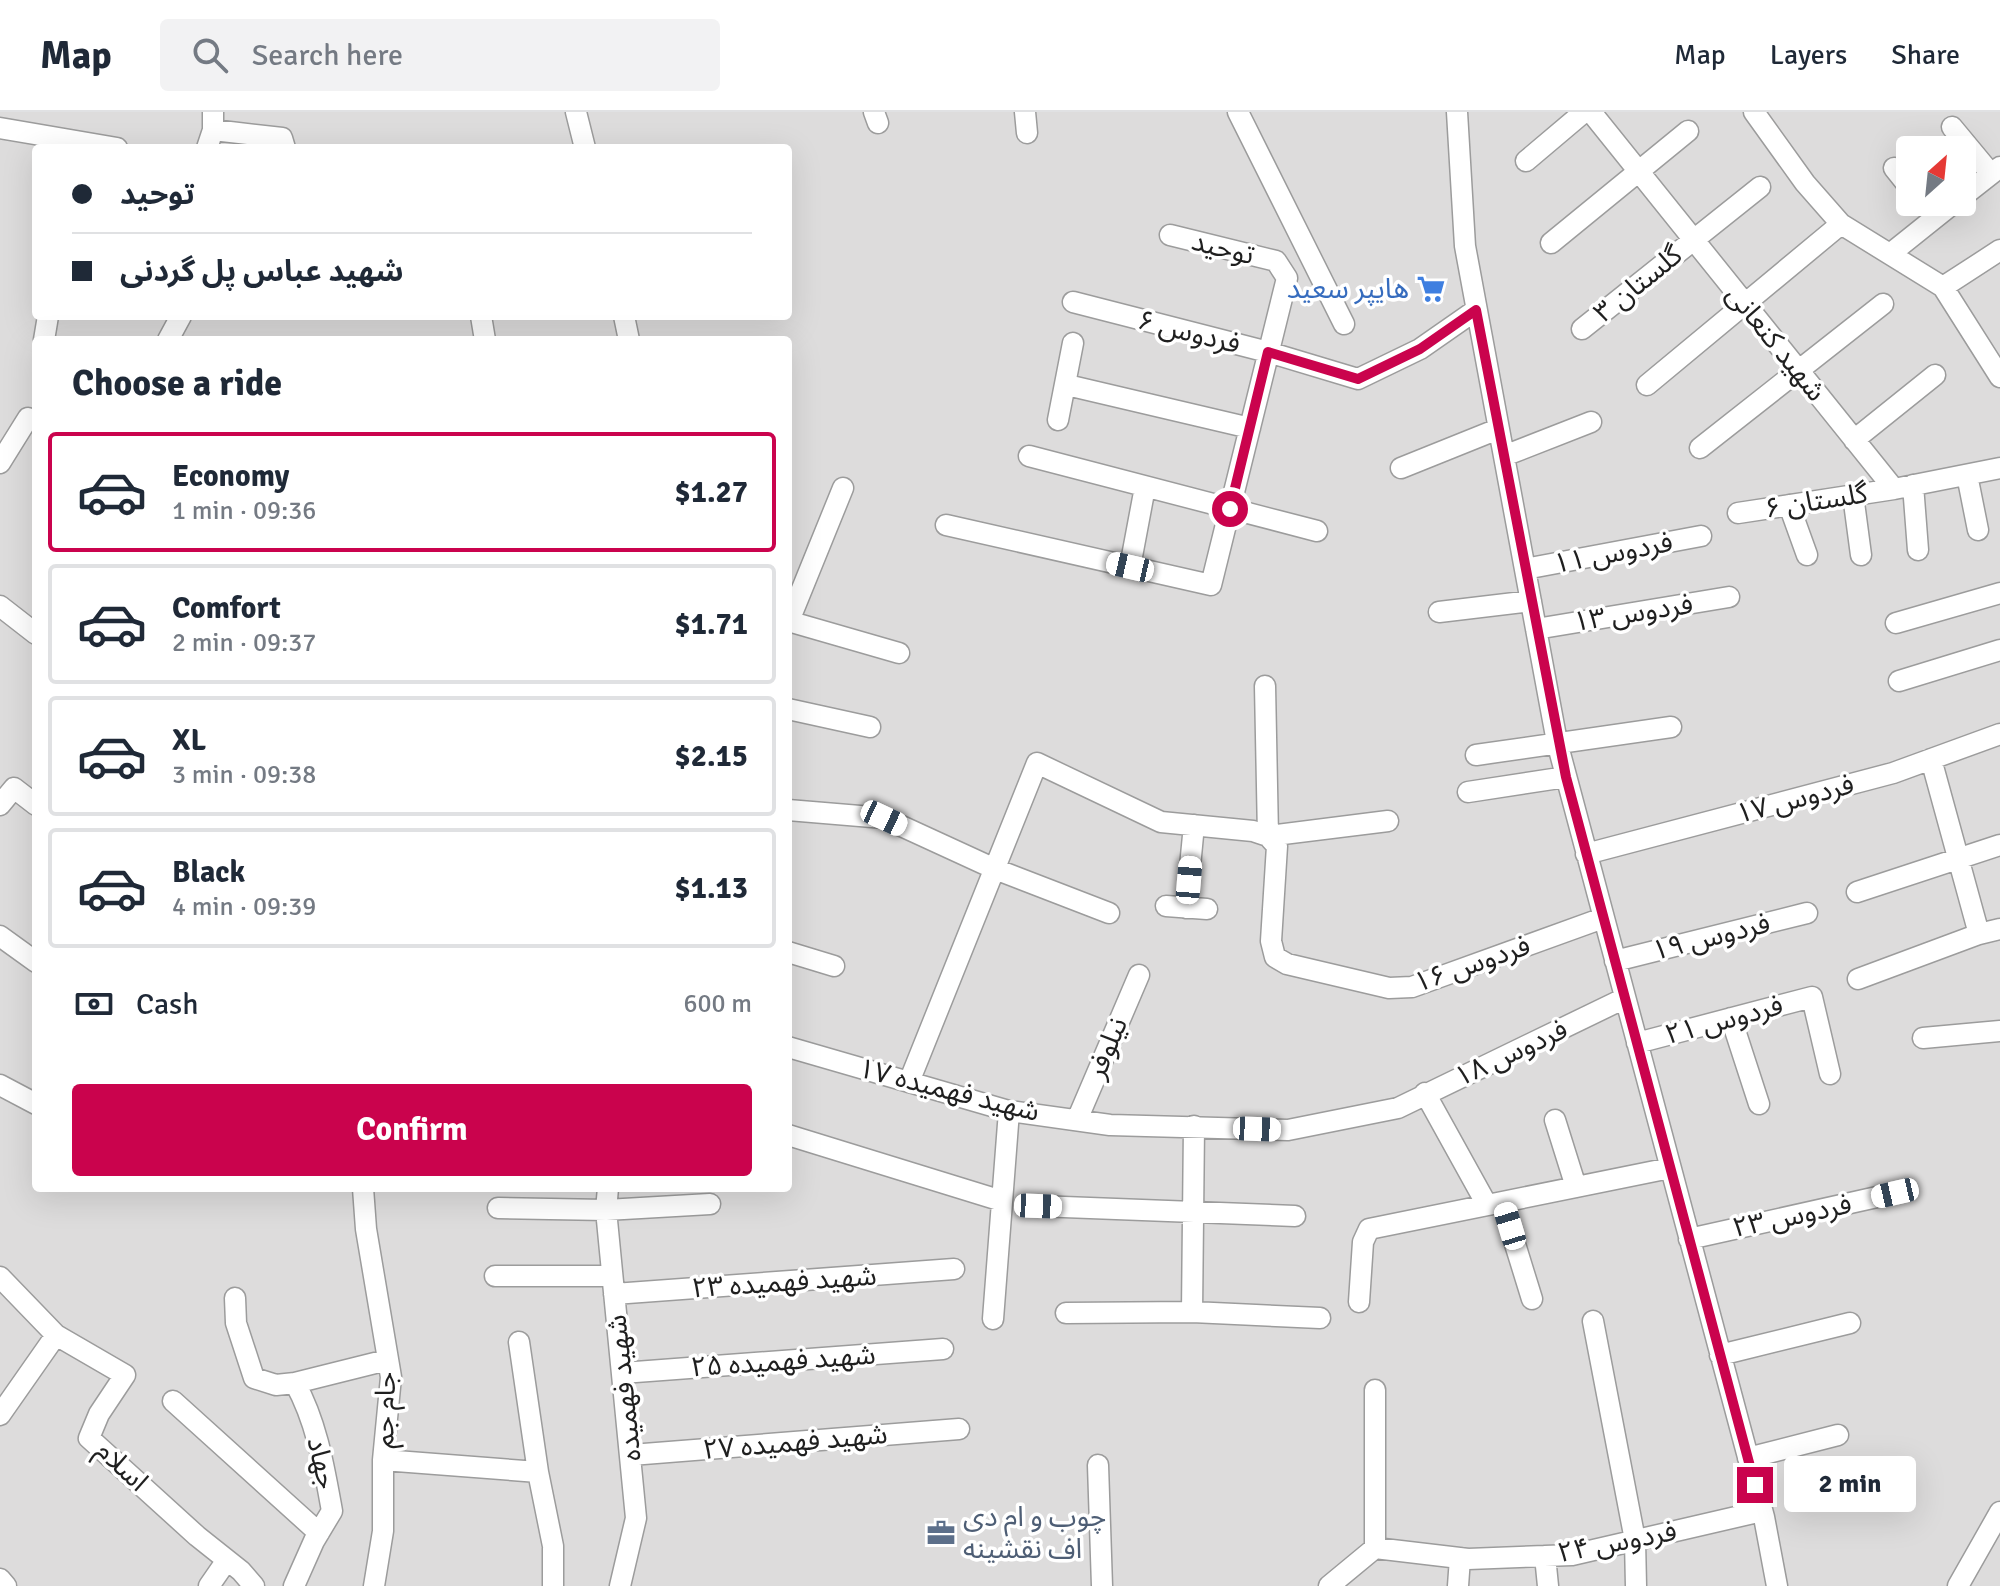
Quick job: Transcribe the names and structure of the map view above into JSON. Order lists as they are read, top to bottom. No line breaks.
{"streets":{"street":["توحید","گلستان ۳","فردوس ۶","شهید کنعانی","گلستان ۶","فردوس ۱۱","فردوس ۱۳","فردوس ۱۷","فردوس ۱۹","فردوس ۱۶","فردوس ۲۱","نیلوفر","فردوس ۱۸","شهید فهمیده ۱۷","فردوس ۲۳","شهید فهمیده ۲۳","شهید فهمیده ۲۵","شهید فهمیده","جام جم","شهید فهمیده ۲۷","جهاد","اسلام","فردوس ۲۴"]},"crossings":[["توحید","فردوس ۶"],["گلستان ۳","شهید کنعانی"],["شهید کنعانی","گلستان ۶"],["نیلوفر","شهید فهمیده ۱۷"],["فردوس ۱۸","شهید فهمیده ۱۷"],["شهید فهمیده ۲۳","شهید فهمیده"],["شهید فهمیده ۲۵","شهید فهمیده"],["شهید فهمیده","شهید فهمیده ۲۷"]],"places":{"supermarket":["هایپر سعید"],"office":["چوب و ام دی اف نقشینه"]},"north":"top right","page":{"header":"Map","search":"Search here","nav":["Map","Layers","Share"],"banner":["توحید","شهید عباس پل گردنی"],"heading":"Choose a ride","list":[{"name":"Economy","note":"1 min · 09:36","value":"$1.27"},{"name":"Comfort","note":"2 min · 09:37","value":"$1.71"},{"name":"XL","note":"3 min · 09:38","value":"$2.15"},{"name":"Black","note":"4 min · 09:39","value":"$1.13"}],"pay":["Cash","600 m"],"buttons":"Confirm","bubble":"2 min"}}
